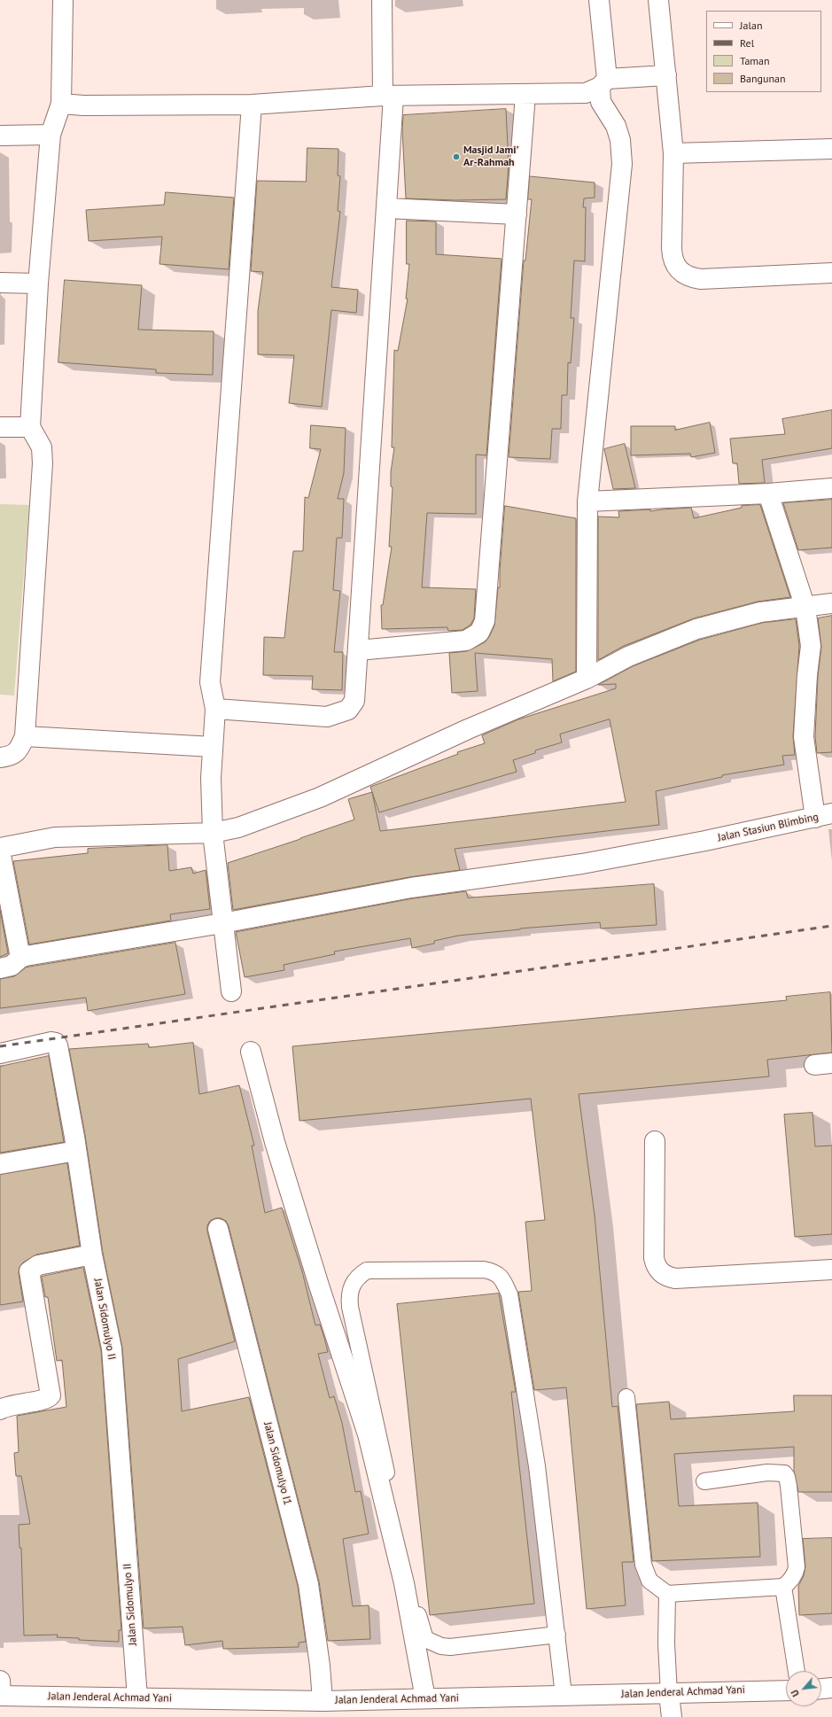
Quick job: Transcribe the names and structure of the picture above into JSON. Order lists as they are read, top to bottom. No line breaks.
{"streets":{"street":["Jalan Stasiun Blimbing","Jalan Sidomulyo II","Jalan Sidomulyo I1","Jalan Jenderal Achmad Yani"]},"crossings":[["Jalan Sidomulyo II","Jalan Jenderal Achmad Yani"],["Jalan Sidomulyo I1","Jalan Jenderal Achmad Yani"]],"places":["Masjid Jami' Ar-Rahmah"],"legend":["Jalan","Rel","Taman","Bangunan"],"north":"bottom left"}
